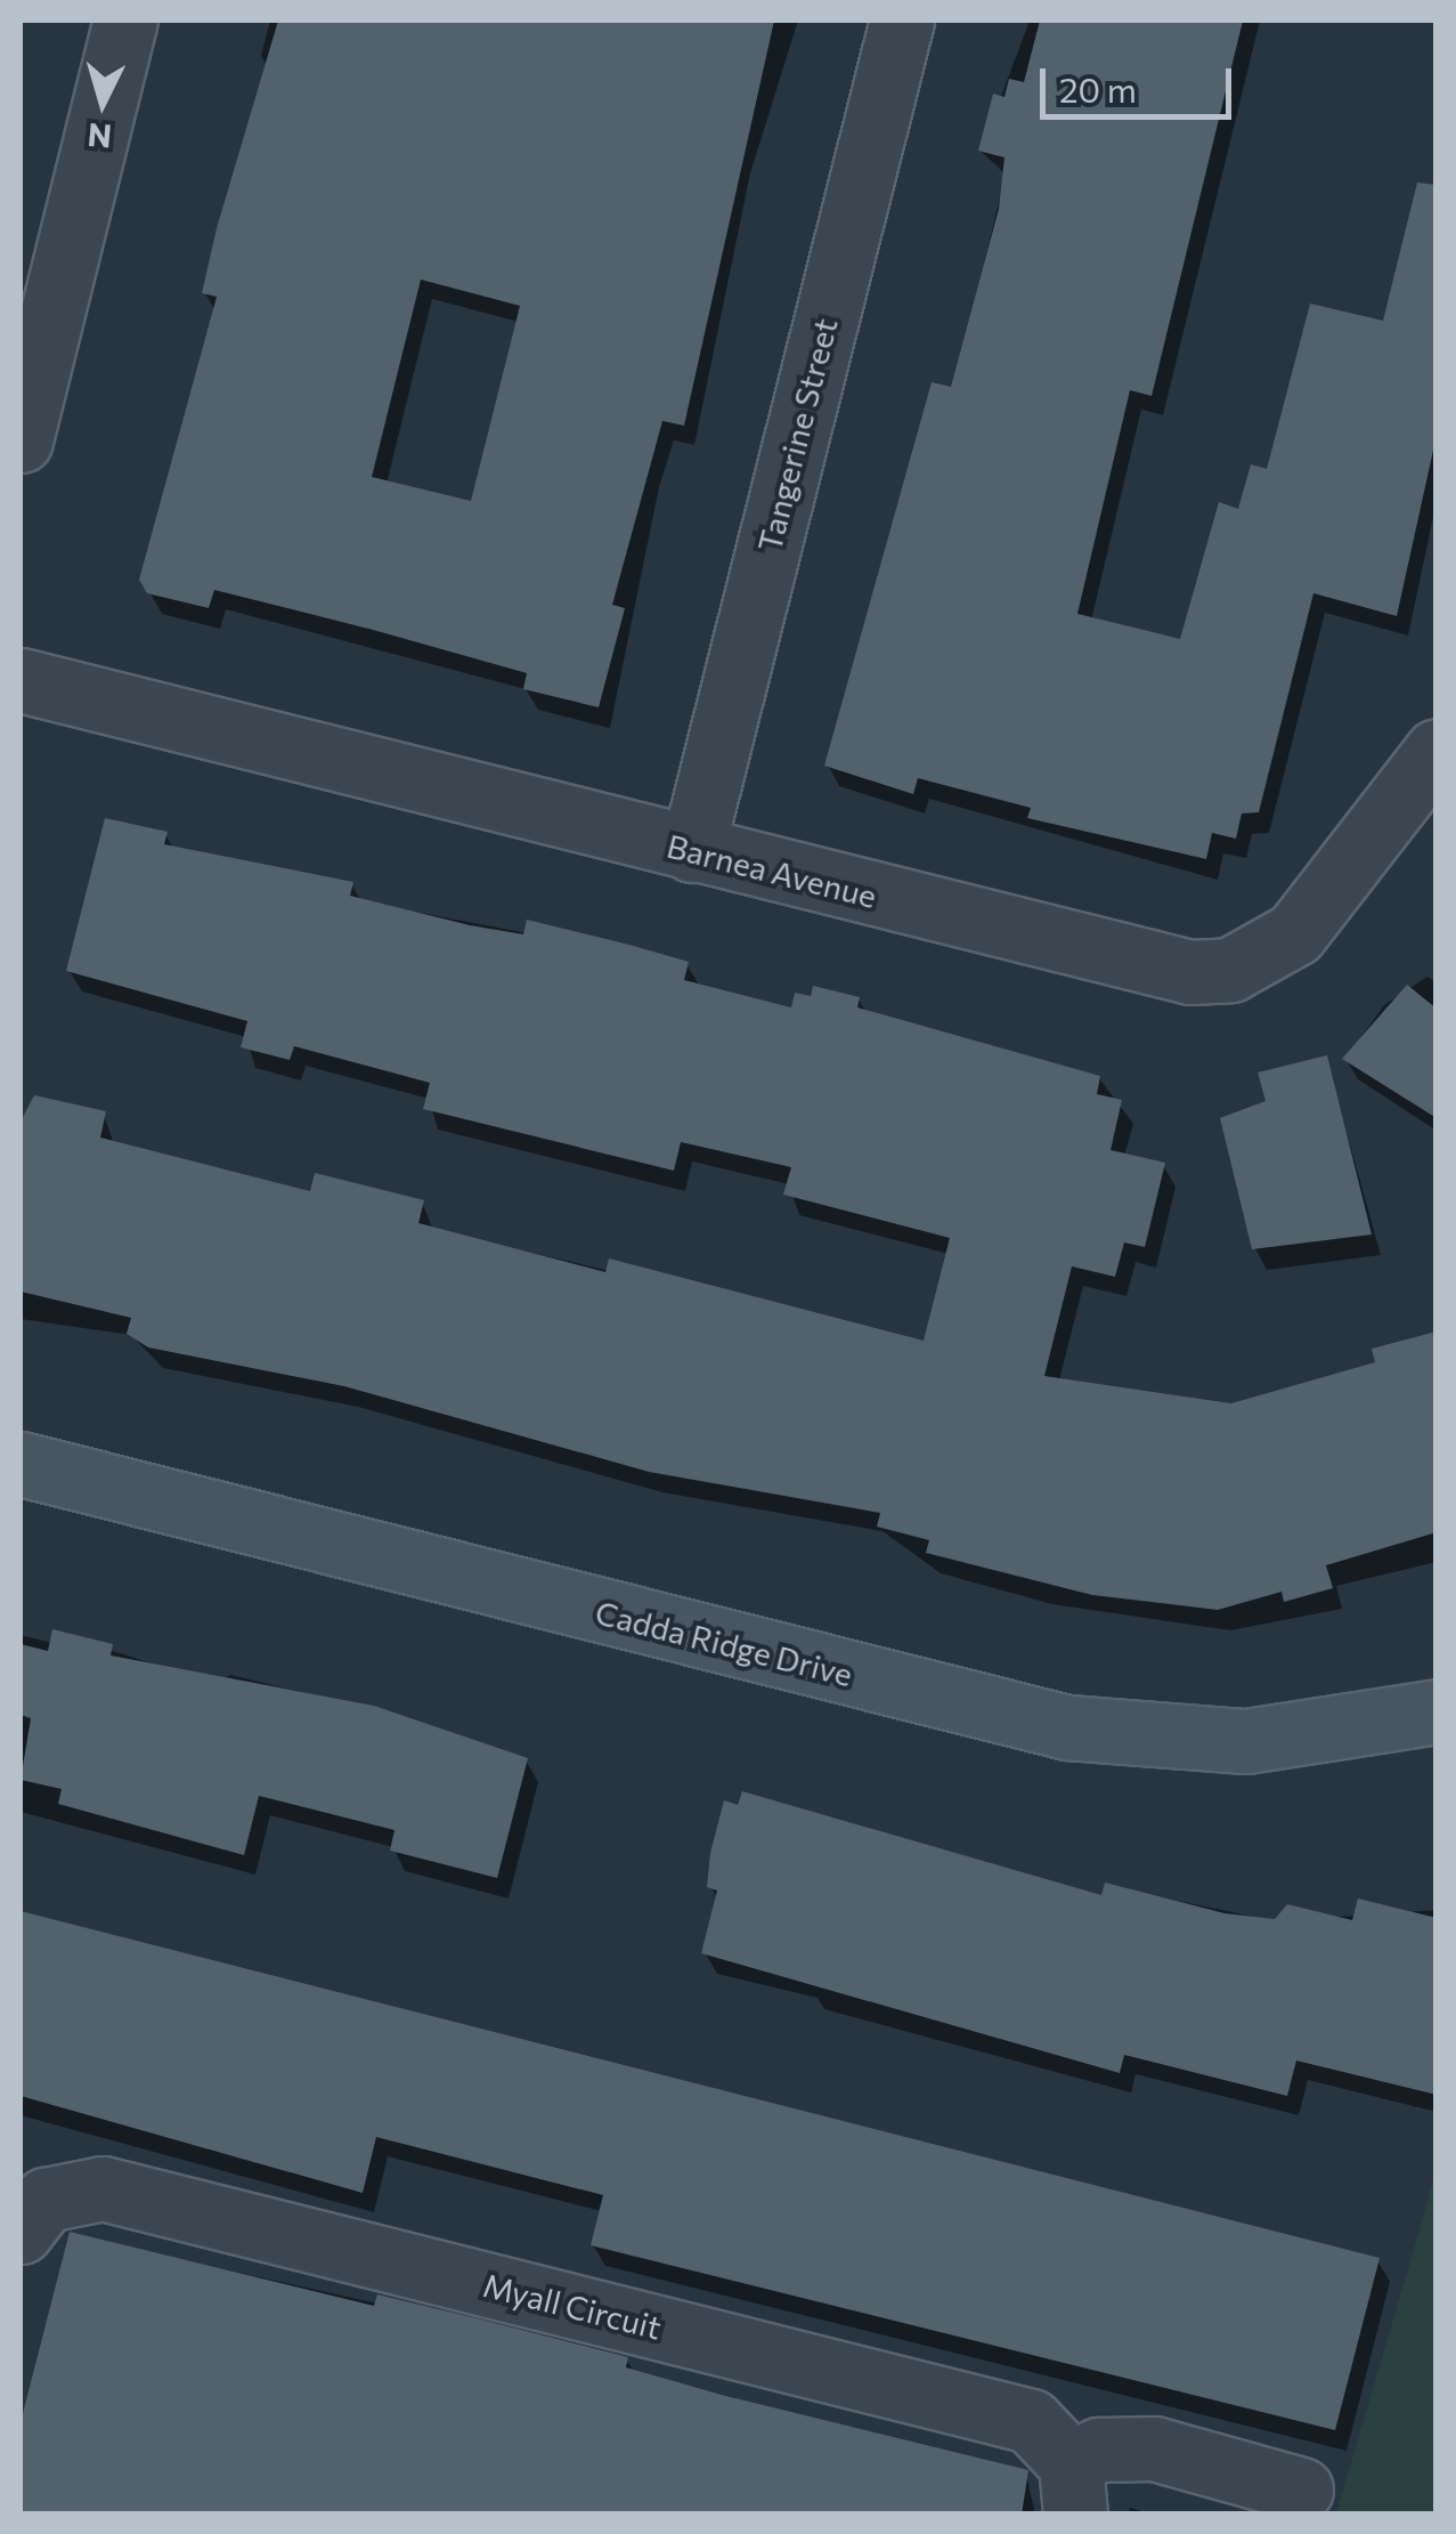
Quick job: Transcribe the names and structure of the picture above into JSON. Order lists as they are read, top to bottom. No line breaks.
{"streets":{"street":["Tangerine Street","Barnea Avenue","Cadda Ridge Drive","Myall Circuit"]},"crossings":[["Tangerine Street","Barnea Avenue"]],"scale_bar":"20 m","north":"bottom"}
